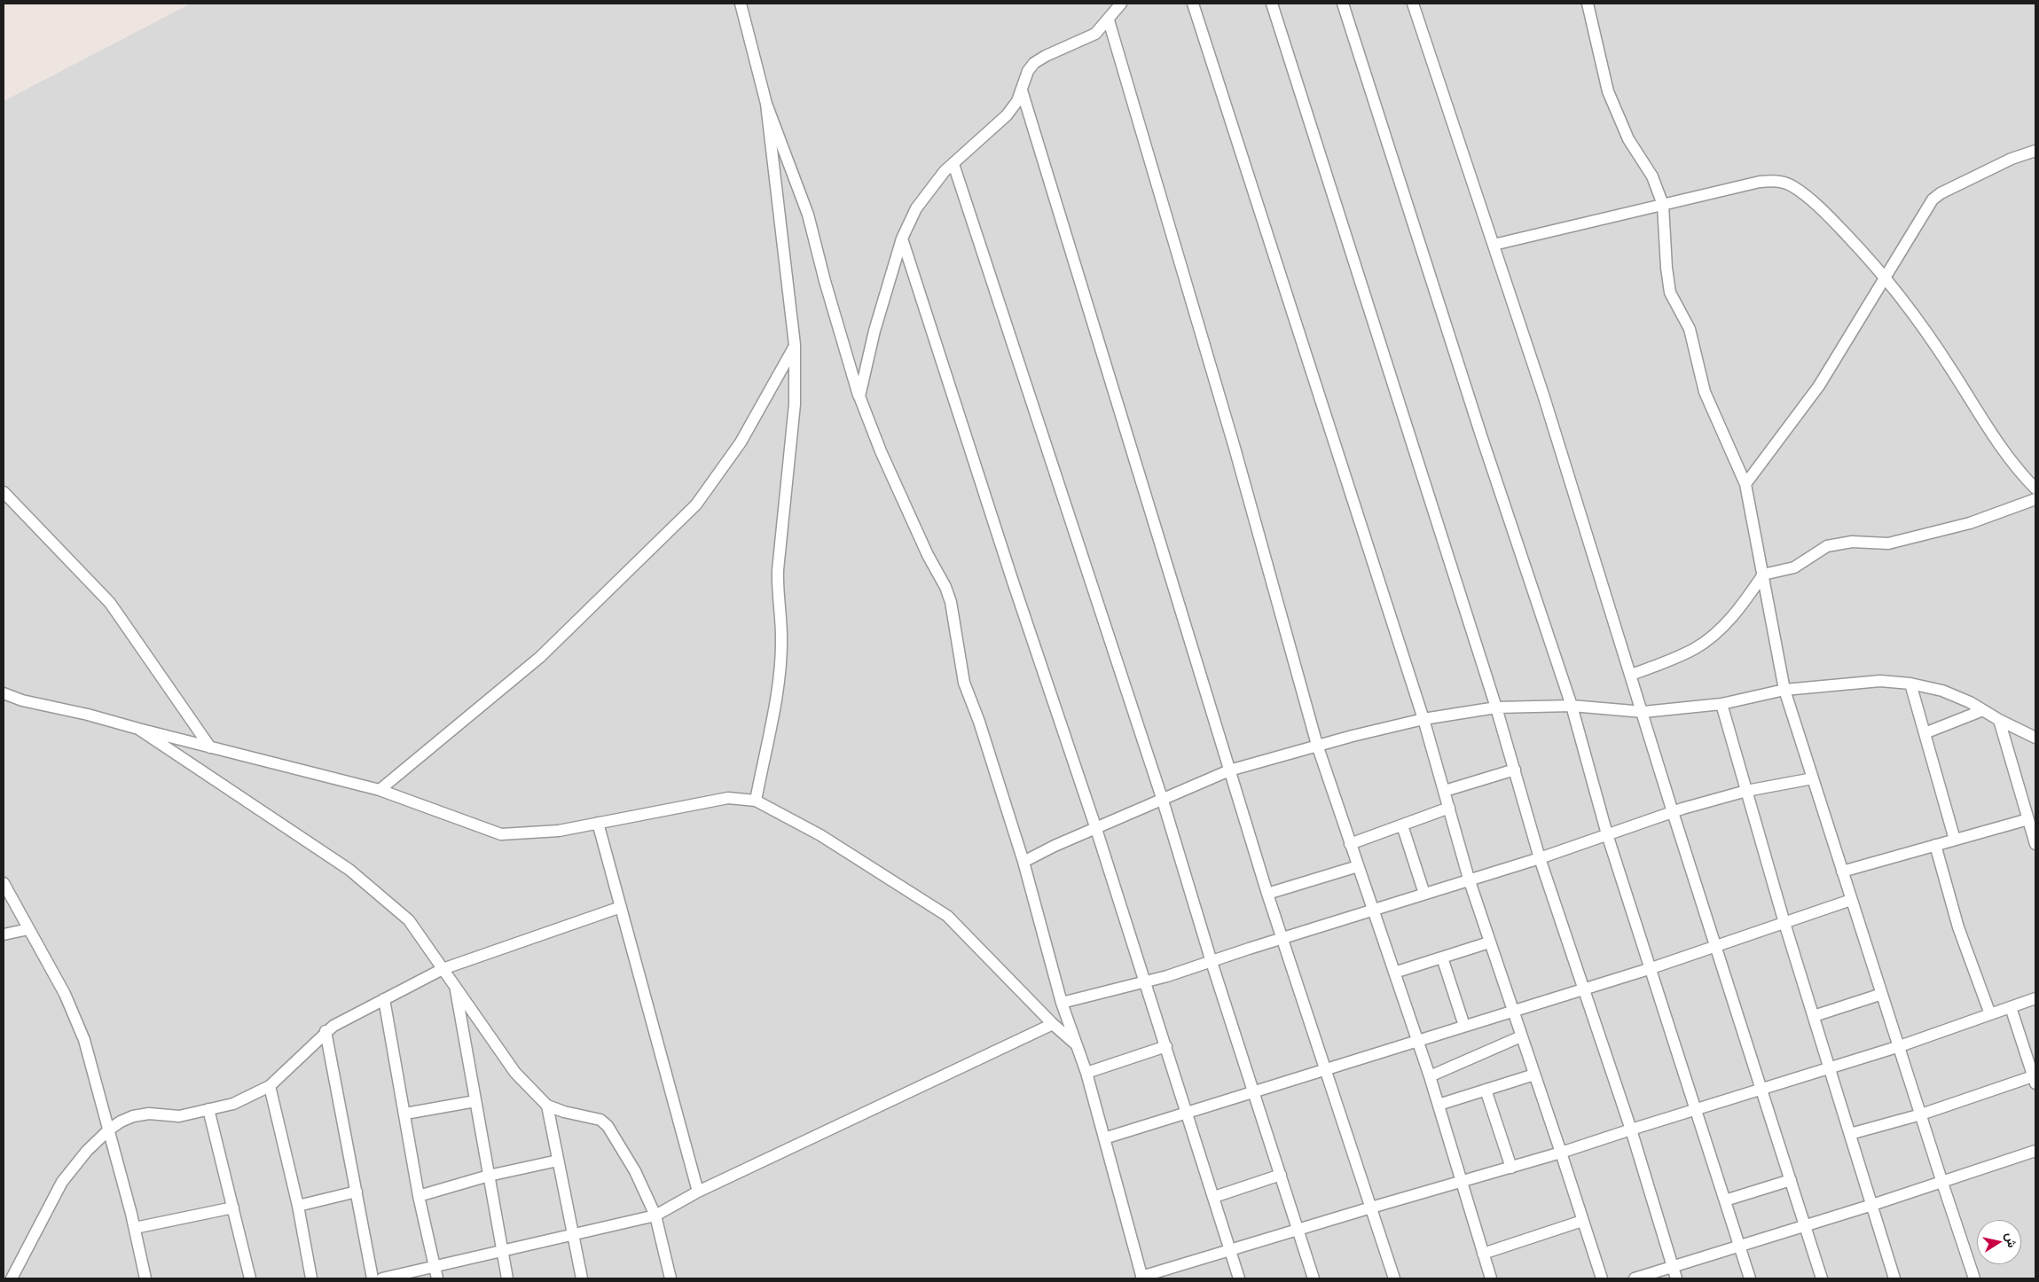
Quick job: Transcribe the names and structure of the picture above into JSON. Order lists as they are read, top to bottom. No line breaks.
{"north":"right"}
